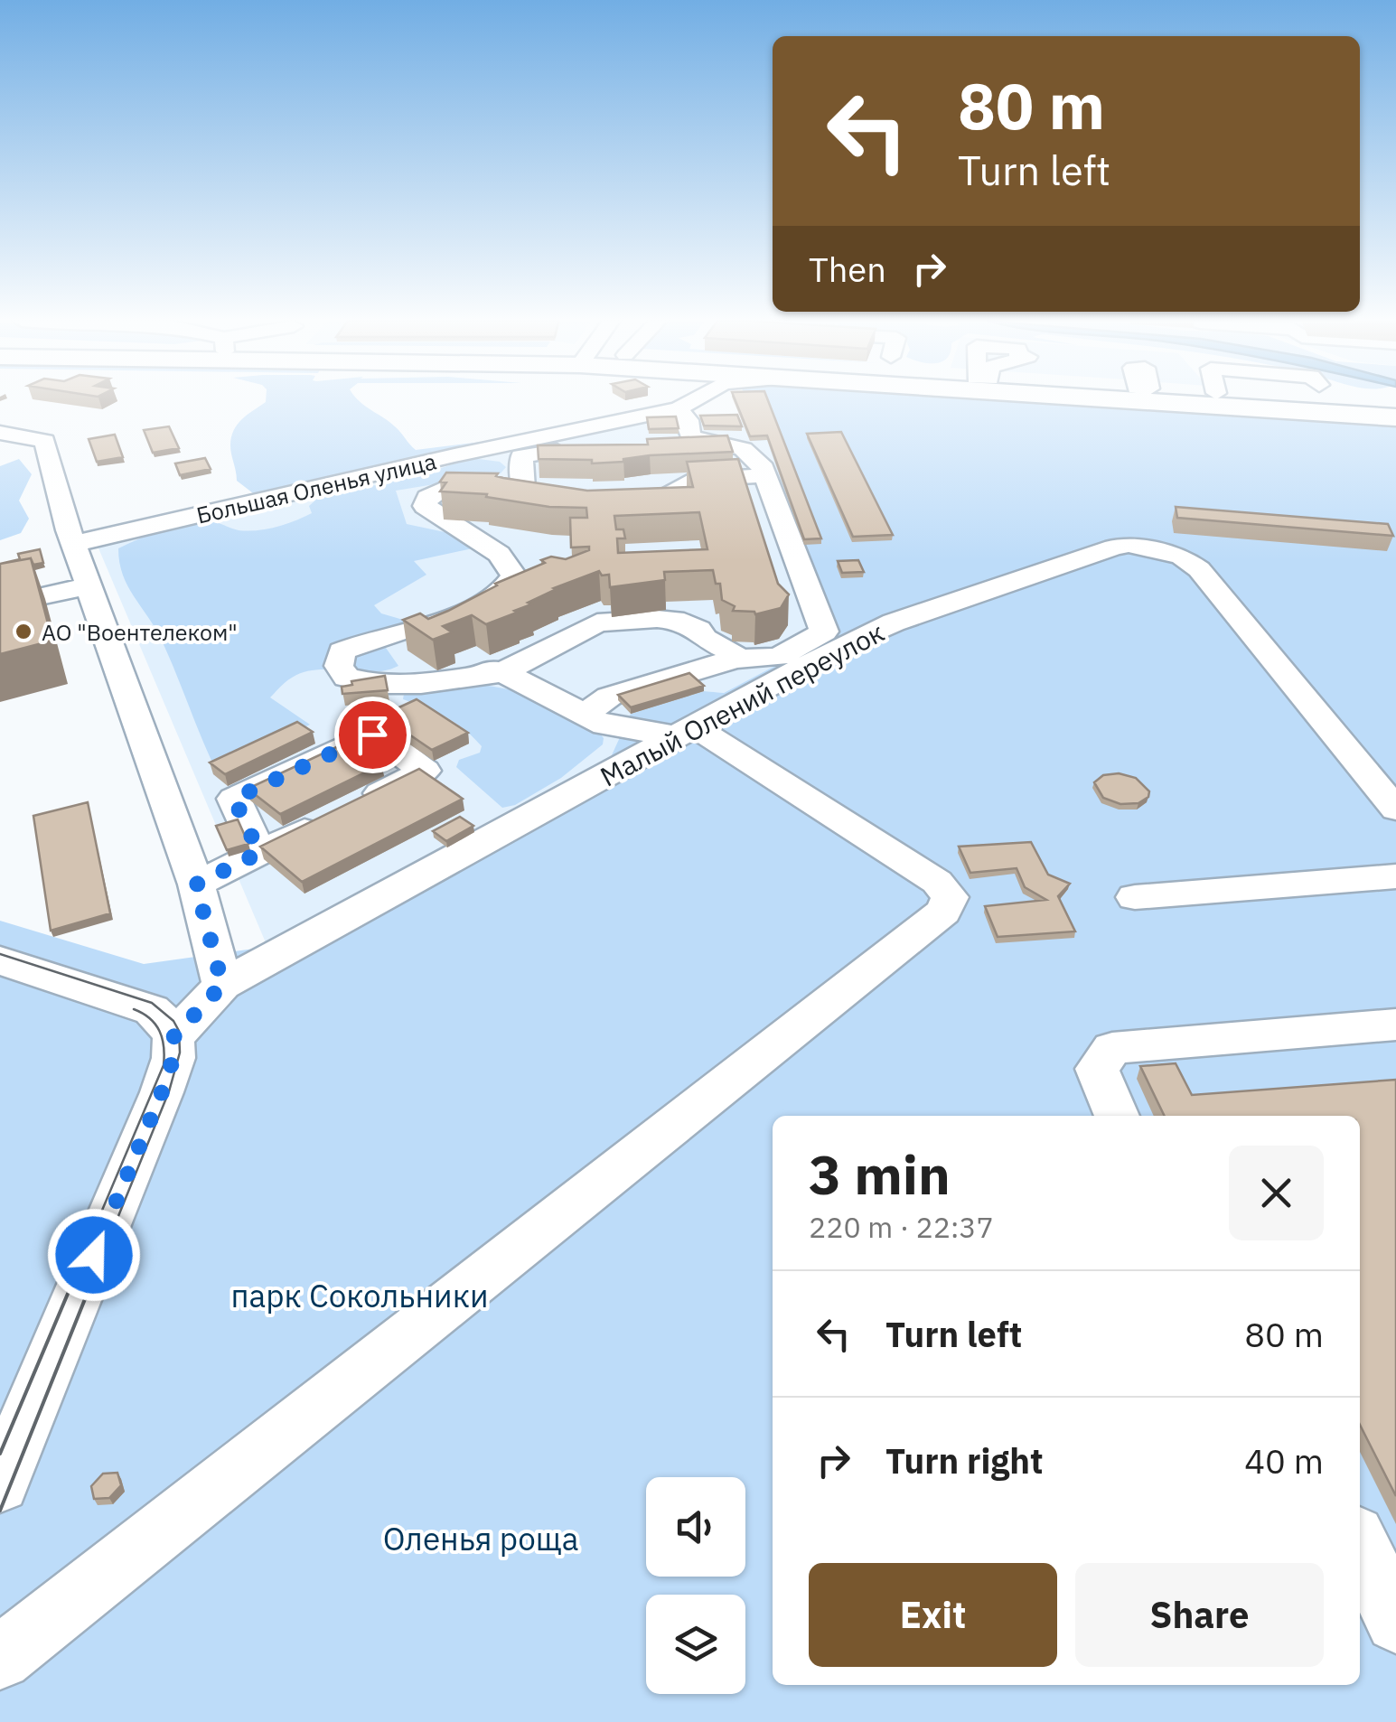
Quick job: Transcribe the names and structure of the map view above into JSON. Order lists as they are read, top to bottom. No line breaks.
{"streets":{"street":["Большая Оленья улица","Малый Олений переулок"]},"parks":["парк Сокольники","Оленья роща"],"places":["АО \"Воентелеком\""],"page":{"turn":["80 m","Turn left"],"then":"Then","heading":["3 min","220 m · 22:37"],"list":[{"name":"Turn left","value":"80 m"},{"name":"Turn right","value":"40 m"}],"buttons":["Exit","Share"]}}
